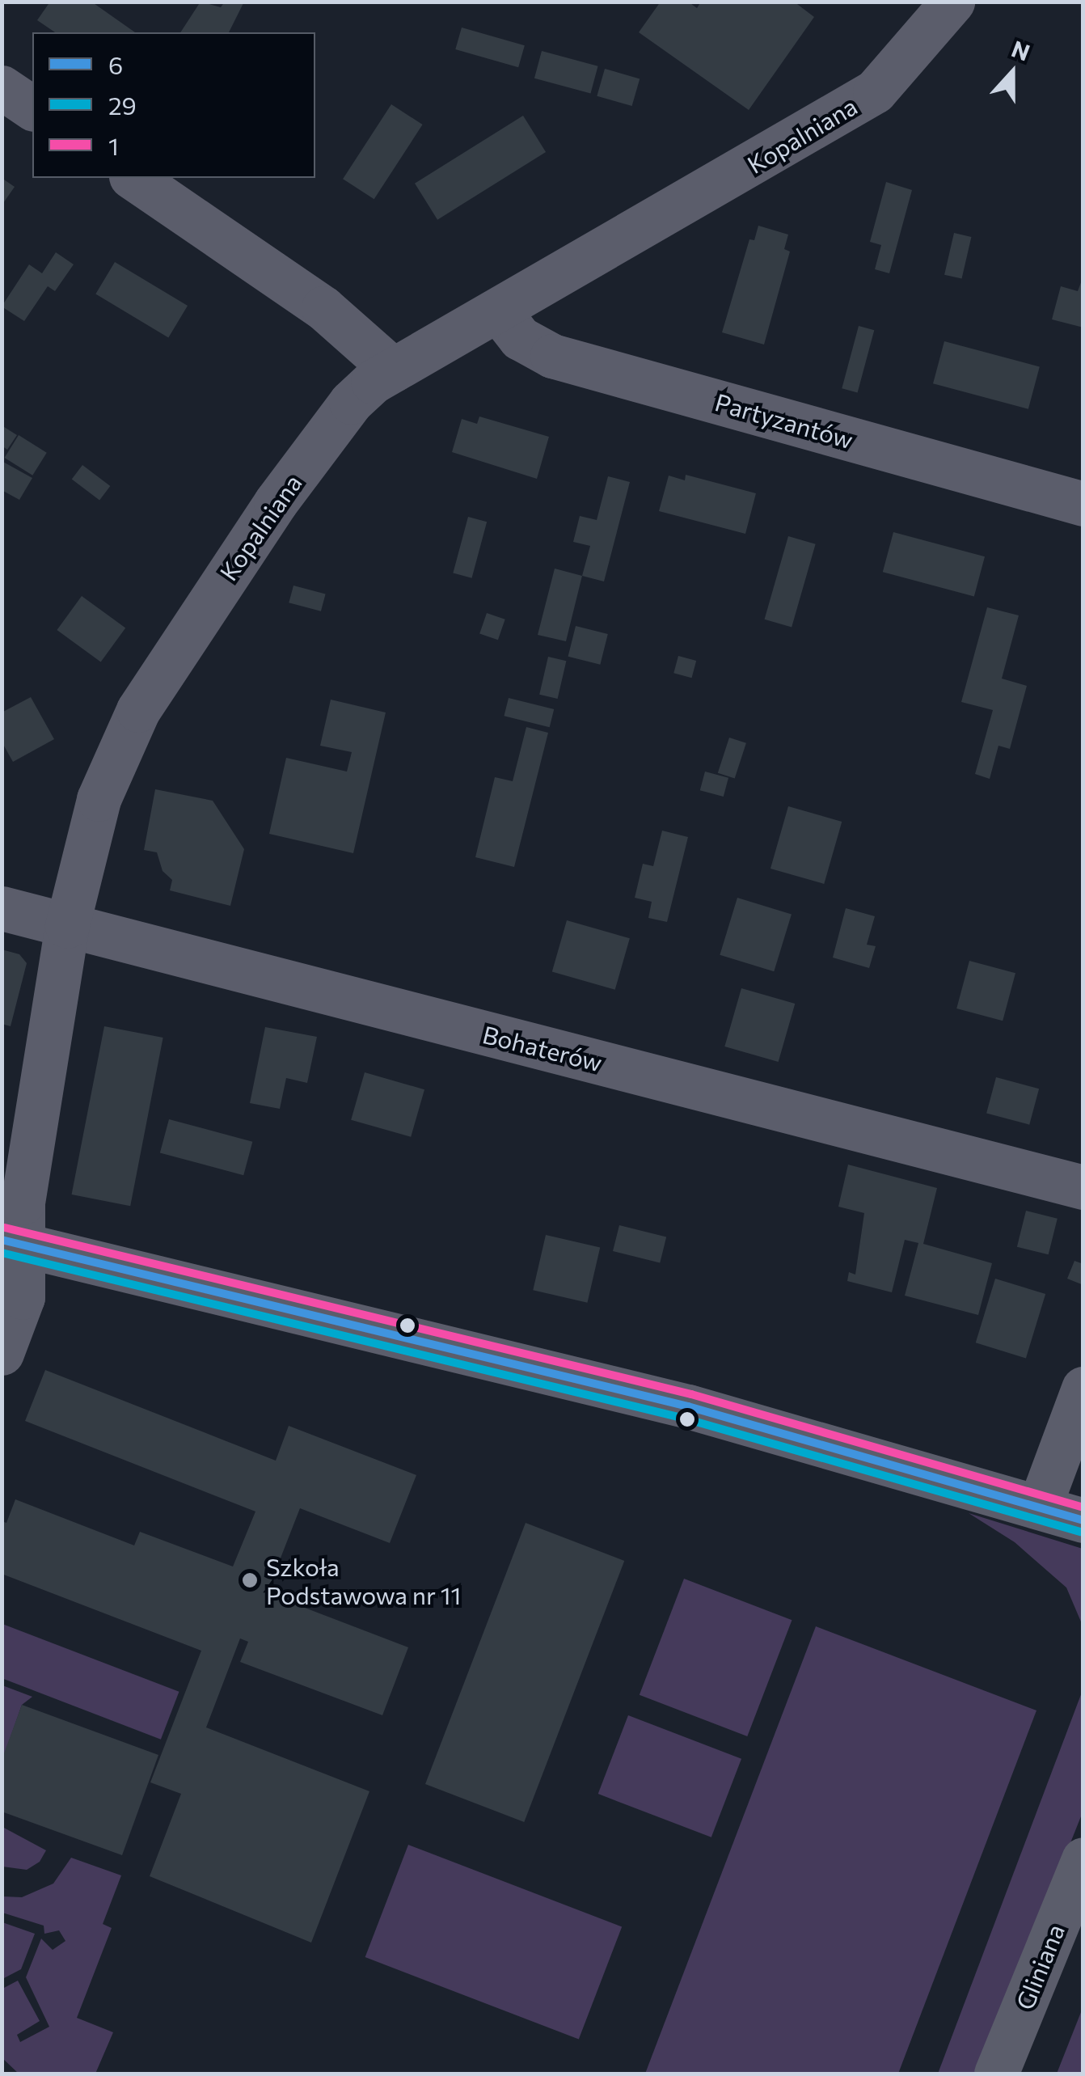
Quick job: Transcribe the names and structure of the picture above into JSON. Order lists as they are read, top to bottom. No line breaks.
{"streets":{"street":["Kopalniana","Partyzantów","Bohaterów","Gliniana"]},"crossings":[["Kopalniana","Partyzantów"],["Kopalniana","Bohaterów"]],"places":["Szkoła Podstawowa nr 11"],"lines":["transit line 1","transit line 6","transit line 29"],"legend":["6","29","1"],"north":"top"}
